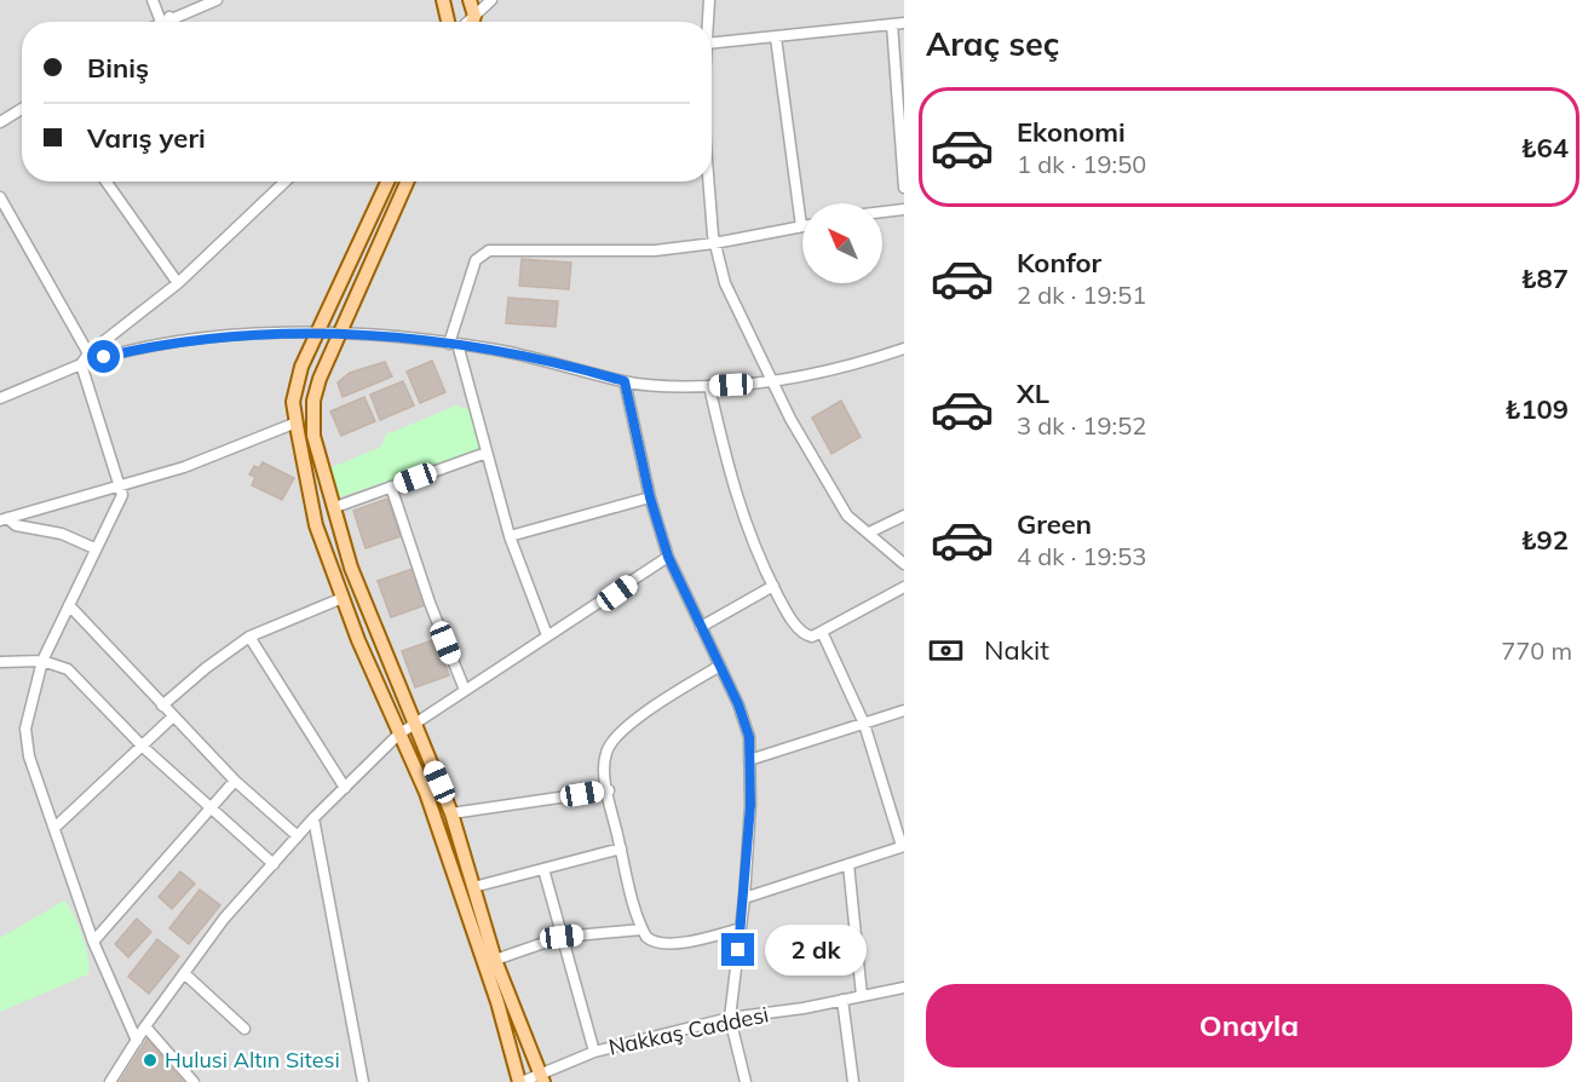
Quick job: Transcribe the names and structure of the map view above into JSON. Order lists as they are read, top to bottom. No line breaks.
{"streets":{"street":["Nakkaş Caddesi"]},"places":["Hulusi Altın Sitesi"],"north":"top left","page":{"heading":"Araç seç","banner":["Biniş","Varış yeri"],"list":[{"name":"Ekonomi","note":"1 dk · 19:50","value":"₺64"},{"name":"Konfor","note":"2 dk · 19:51","value":"₺87"},{"name":"XL","note":"3 dk · 19:52","value":"₺109"},{"name":"Green","note":"4 dk · 19:53","value":"₺92"}],"pay":["Nakit","770 m"],"bubble":"2 dk","buttons":"Onayla"}}
